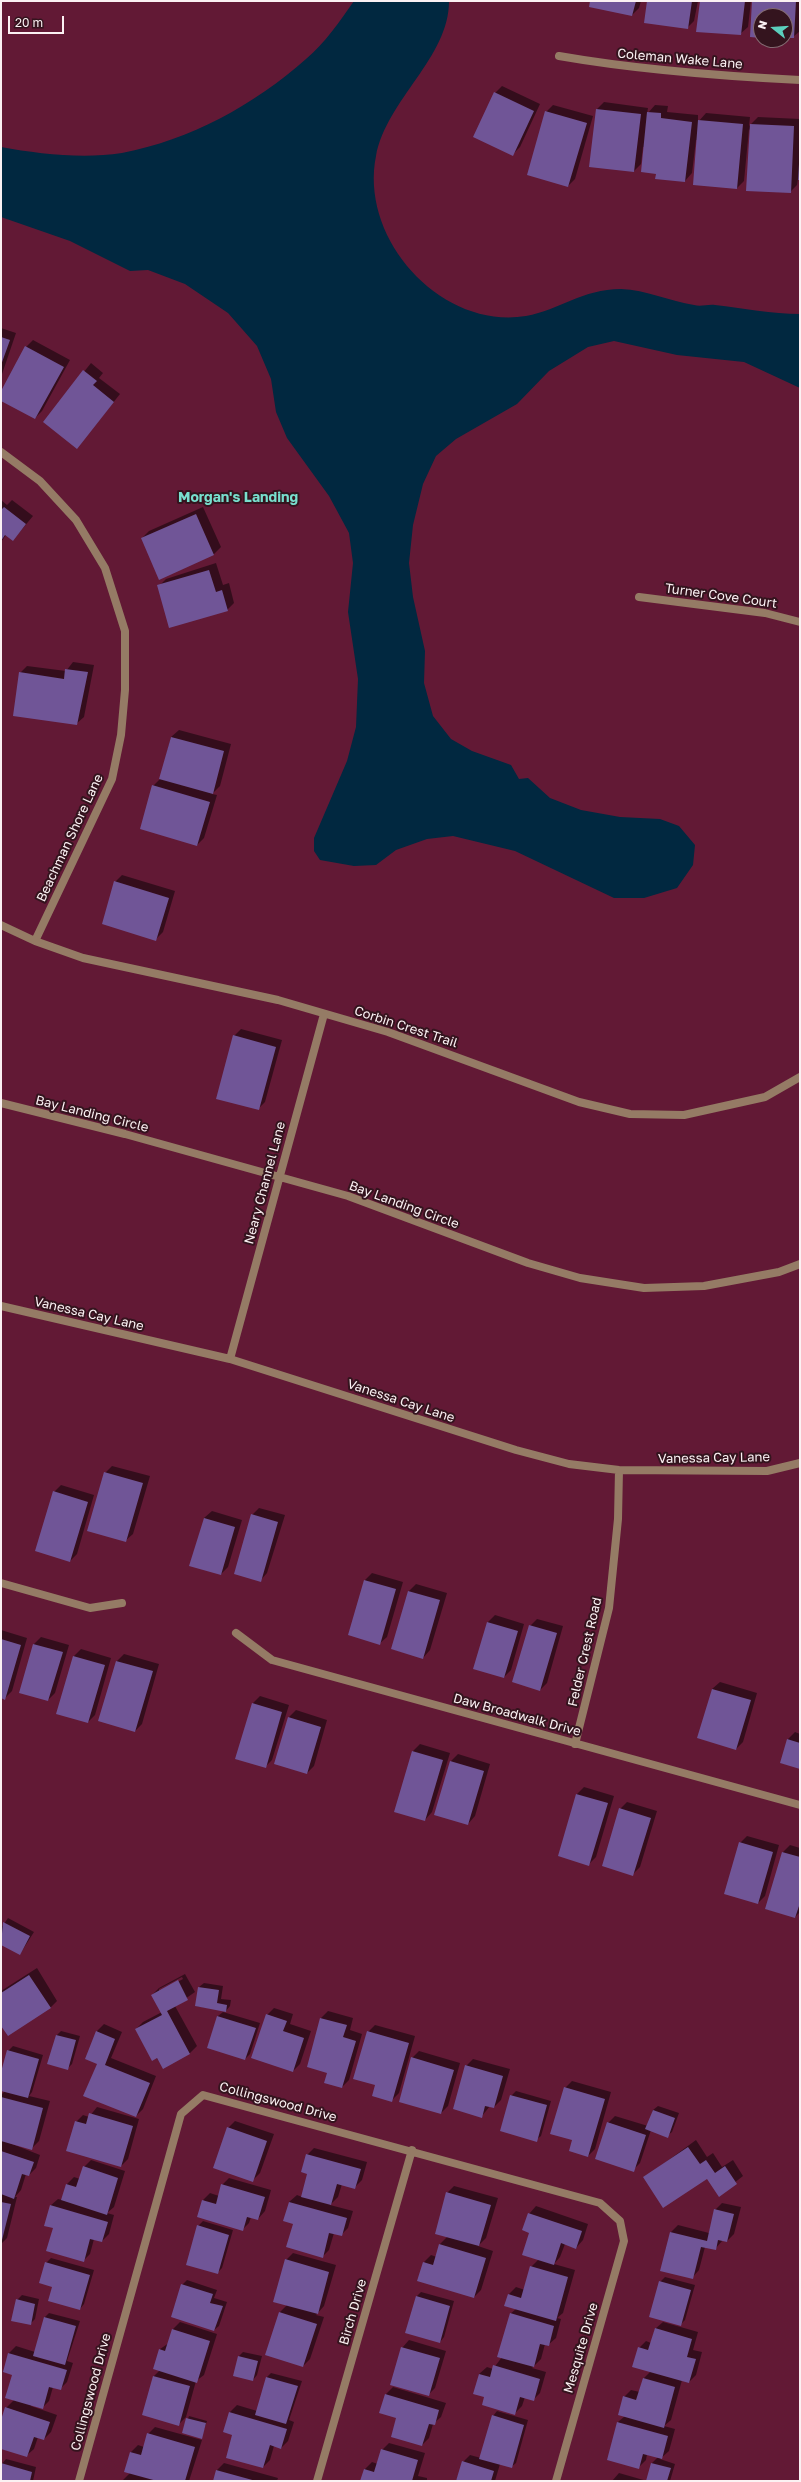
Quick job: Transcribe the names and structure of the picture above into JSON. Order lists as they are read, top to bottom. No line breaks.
{"streets":{"street":["Coleman Wake Lane","Turner Cove Court","Beachman Shore Lane","Corbin Crest Trail","Bay Landing Circle","Neary Channel Lane","Vanessa Cay Lane","Felder Crest Road","Daw Broadwalk Drive","Collingswood Drive","Birch Drive","Mesquite Drive"]},"crossings":[["Beachman Shore Lane","Corbin Crest Trail"],["Corbin Crest Trail","Neary Channel Lane"],["Bay Landing Circle","Neary Channel Lane"],["Neary Channel Lane","Vanessa Cay Lane"],["Vanessa Cay Lane","Felder Crest Road"],["Felder Crest Road","Daw Broadwalk Drive"],["Collingswood Drive","Birch Drive"],["Collingswood Drive","Mesquite Drive"]],"districts":["Morgan's Landing"],"scale_bar":"20 m","north":"left"}
